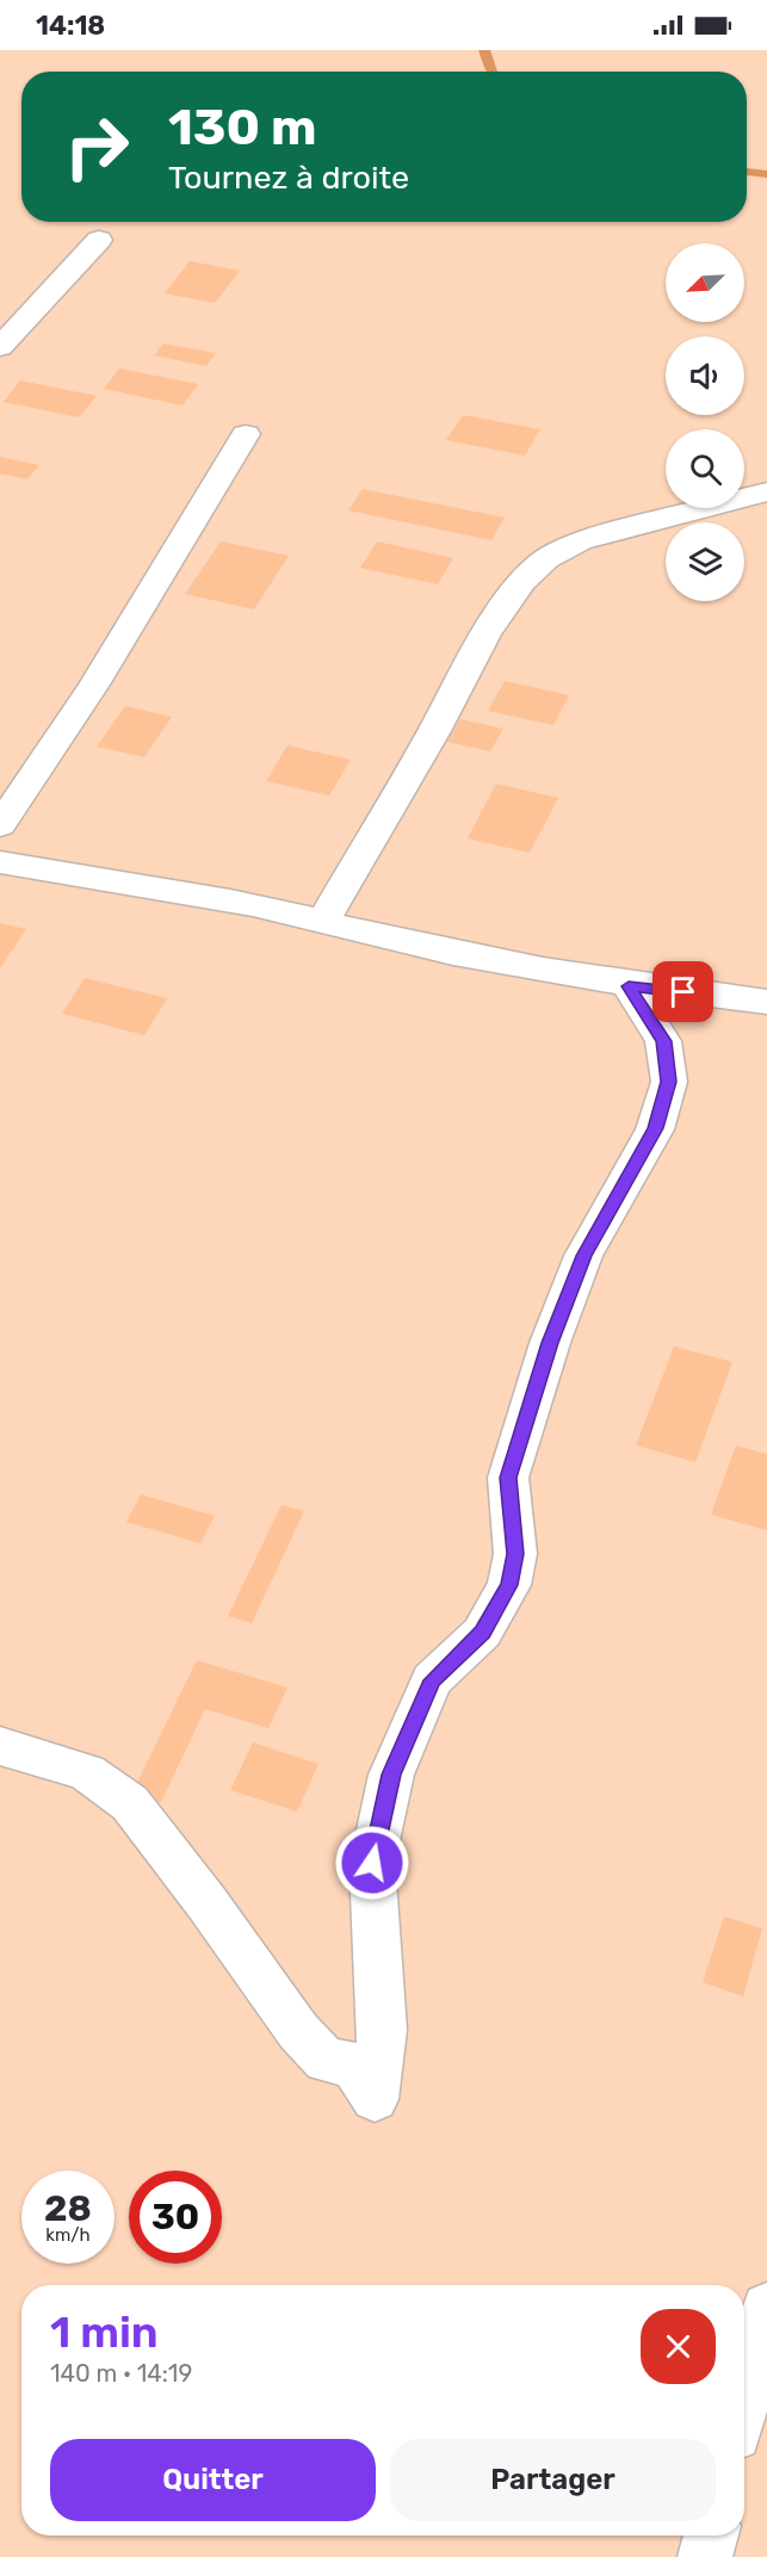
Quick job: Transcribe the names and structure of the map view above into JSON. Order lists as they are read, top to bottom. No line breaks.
{"north":"bottom left","page":{"status":"14:18","turn":["130 m","Tournez à droite"],"speed":"28 km/h","limit":"30","heading":["1 min","140 m · 14:19"],"buttons":["Quitter","Partager"]}}
